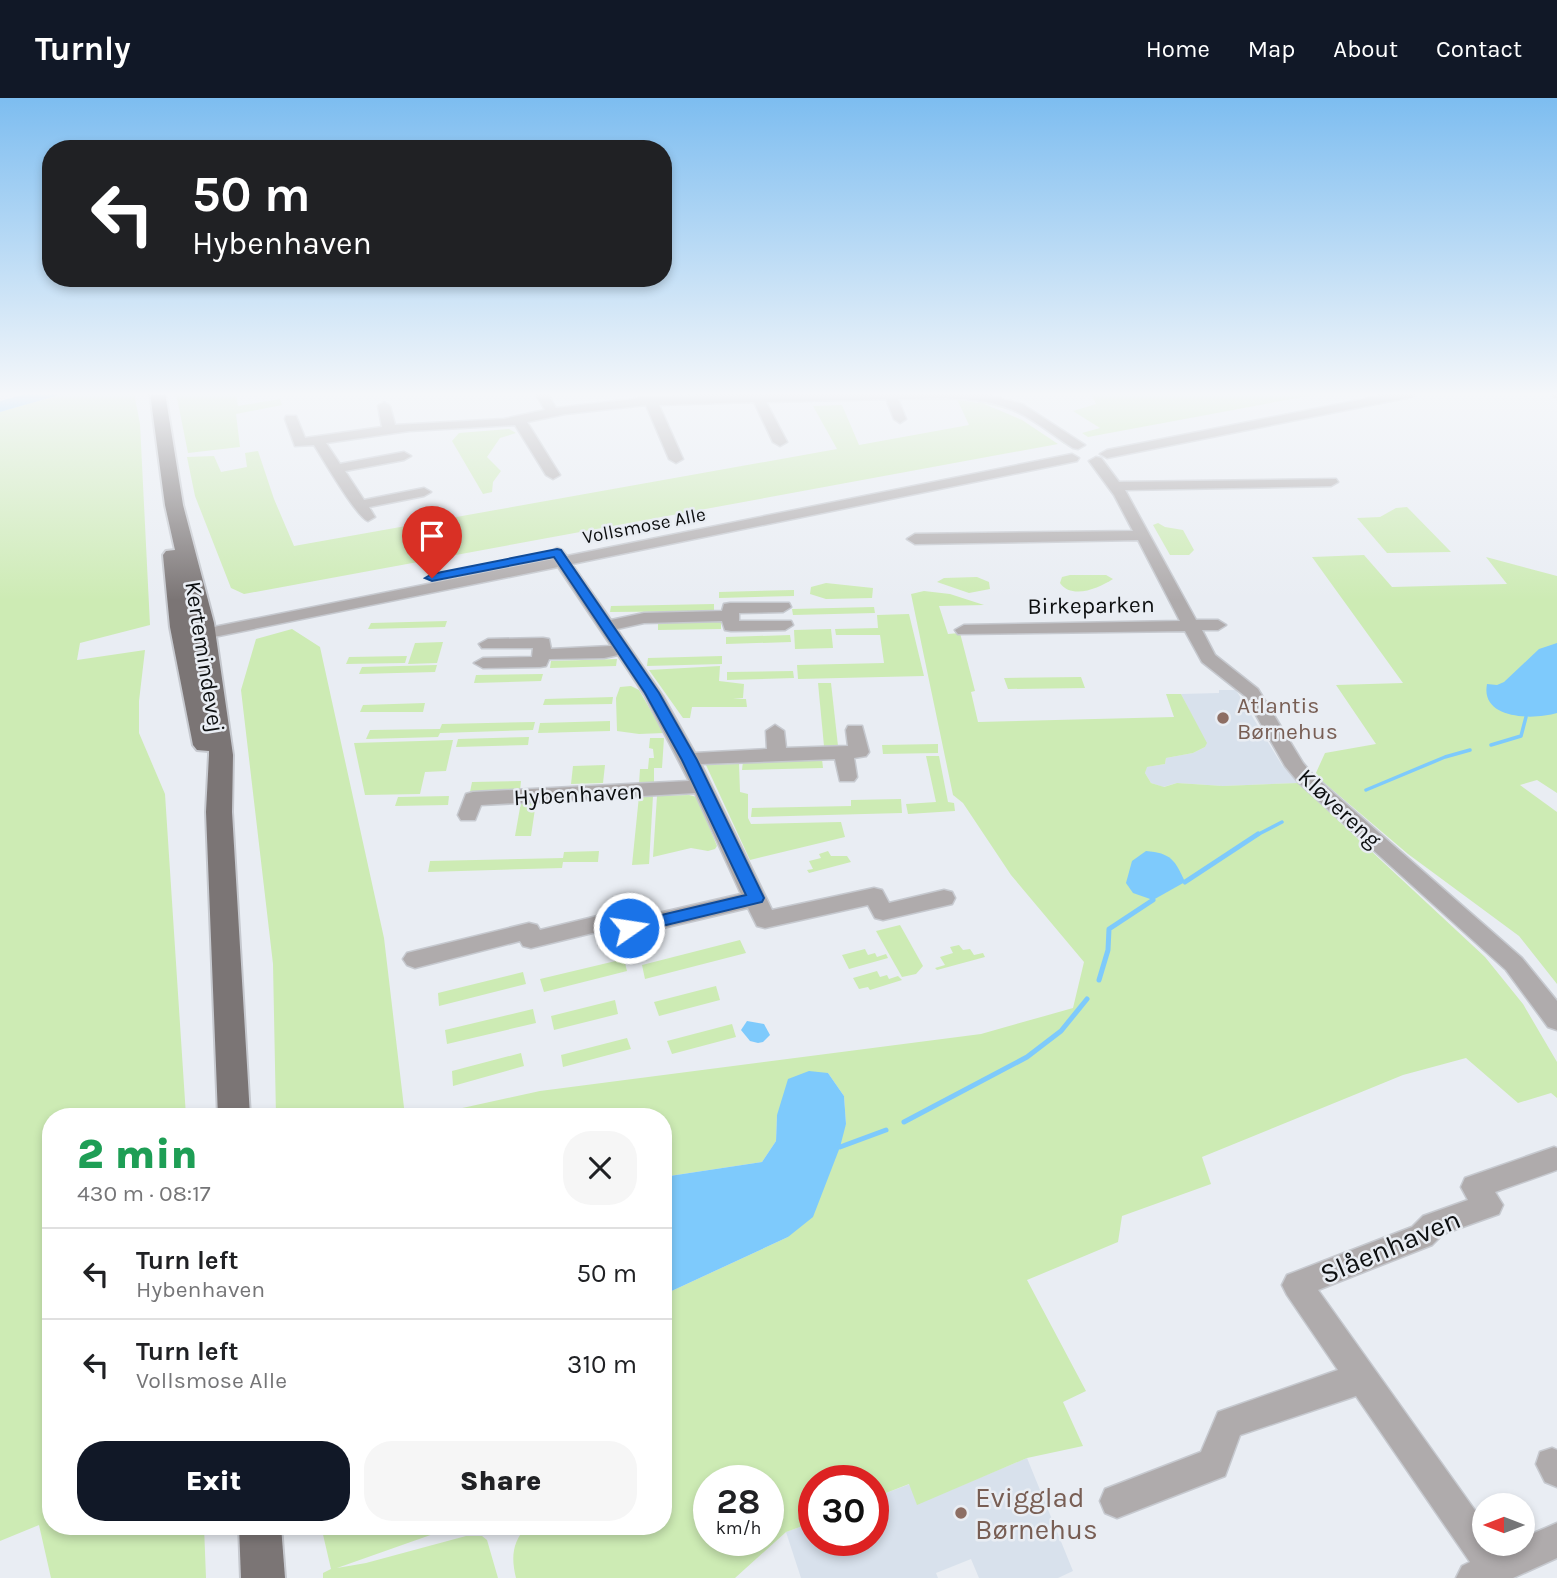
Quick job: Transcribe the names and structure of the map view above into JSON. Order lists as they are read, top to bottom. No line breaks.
{"streets":{"main road":["Kertemindevej"],"street":["Vollsmose Alle","Birkeparken","Hybenhaven","Kløvereng","Slåenhaven"]},"crossings":[["Vollsmose Alle","Kertemindevej"],["Birkeparken","Kløvereng"]],"places":["Atlantis Børnehus","Evigglad Børnehus"],"north":"left","page":{"header":"Turnly","nav":["Home","Map","About","Contact"],"turn":["50 m","Hybenhaven"],"heading":["2 min","430 m · 08:17"],"list":[{"name":"Turn left","note":"Hybenhaven","value":"50 m"},{"name":"Turn left","note":"Vollsmose Alle","value":"310 m"}],"buttons":["Exit","Share"],"speed":"28 km/h","limit":"30"}}
